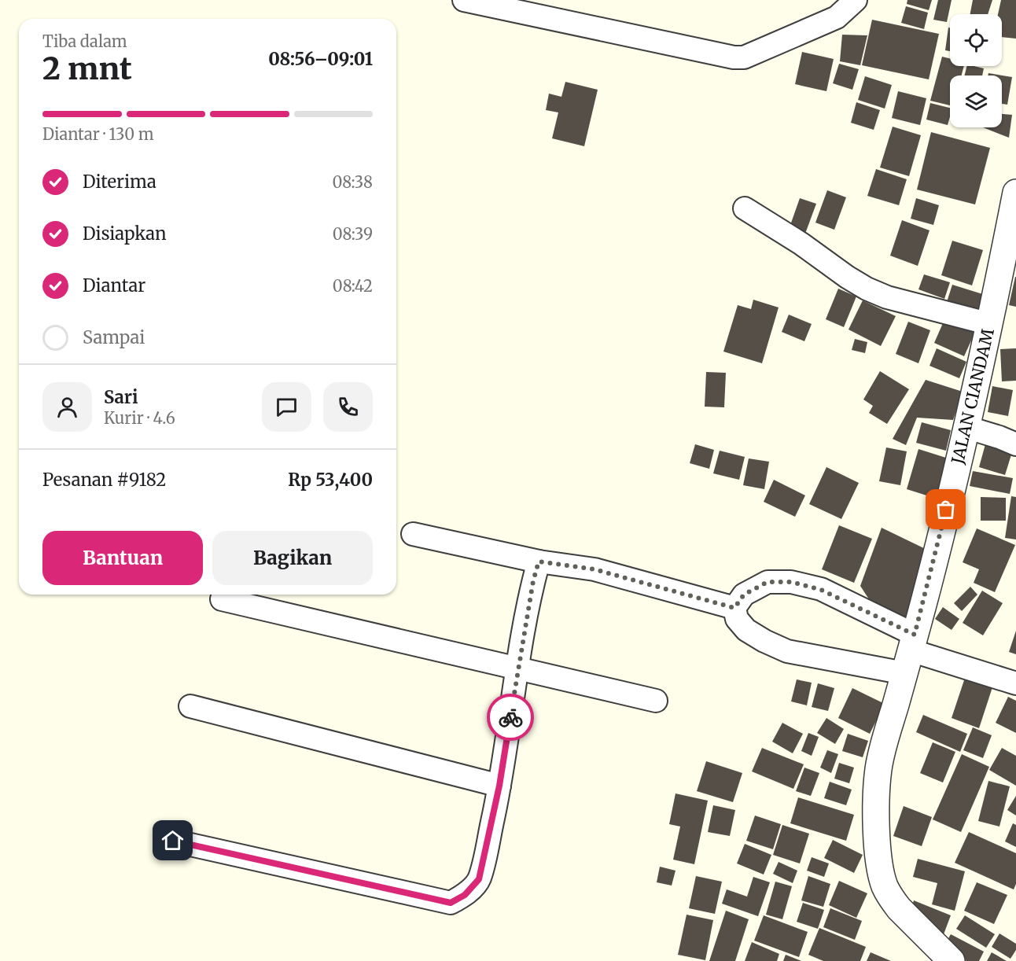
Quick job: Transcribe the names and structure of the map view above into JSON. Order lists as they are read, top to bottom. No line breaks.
{"streets":{"street":["JALAN CIANDAM"]},"page":{"heading":["2 mnt","Tiba dalam","08:56–09:01"],"panel":["Sari","Kurir · 4.6","Pesanan #9182","Rp 53,400"],"bar":"Diantar · 130 m","list":[["Diterima","08:38"],["Disiapkan","08:39"],["Diantar","08:42"],"Sampai"],"buttons":["Bantuan","Bagikan"]}}
